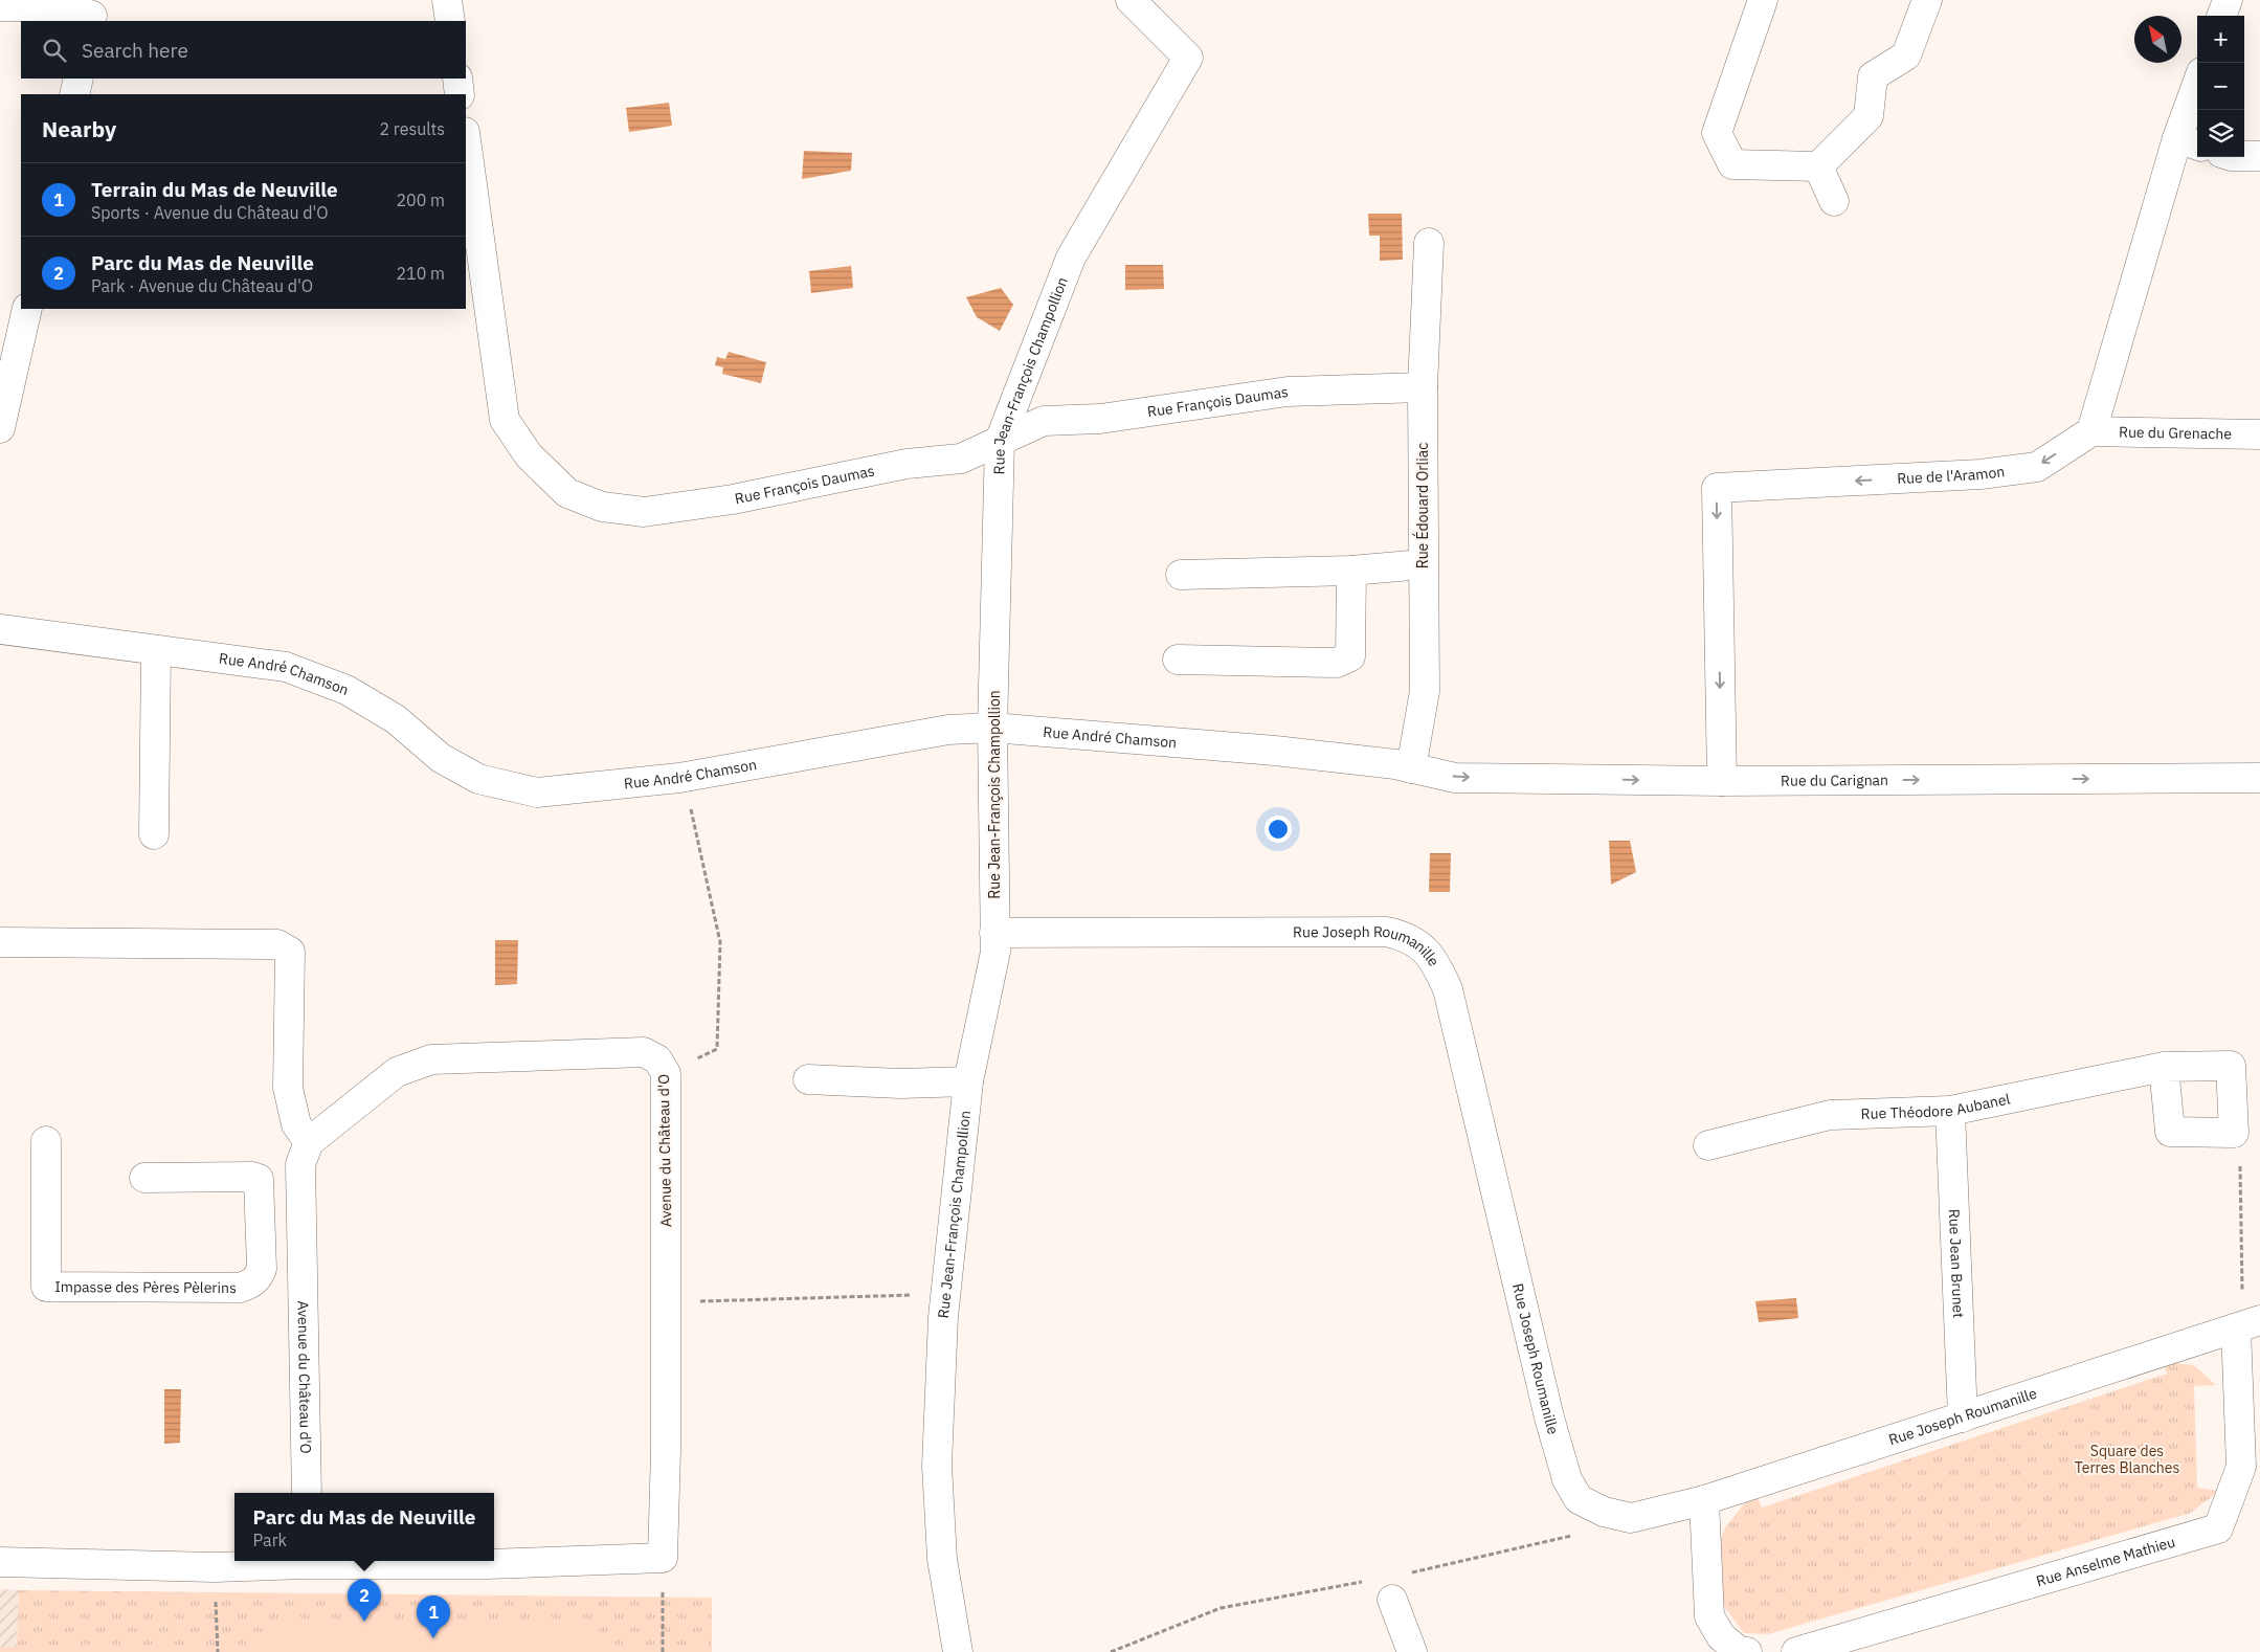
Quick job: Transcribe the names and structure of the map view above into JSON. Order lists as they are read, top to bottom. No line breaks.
{"streets":{"street":["Rue Jean-François Champollion","Rue François Daumas","Rue du Grenache","Rue de l'Aramon","Rue Édouard Orliac","Rue André Chamson","Rue du Carignan","Rue Joseph Roumanille","Rue Théodore Aubanel","Avenue du Château d'O","Rue Jean Brunet","Impasse des Pères Pèlerins","Rue Anselme Mathieu"]},"crossings":[["Rue Jean-François Champollion","Rue François Daumas"],["Rue Jean-François Champollion","Rue André Chamson"],["Rue Jean-François Champollion","Rue Joseph Roumanille"],["Rue François Daumas","Rue Édouard Orliac"],["Rue du Grenache","Rue de l'Aramon"],["Rue de l'Aramon","Rue du Carignan"],["Rue Édouard Orliac","Rue André Chamson"],["Rue Édouard Orliac","Rue du Carignan"],["Rue André Chamson","Rue du Carignan"],["Rue Joseph Roumanille","Rue Jean Brunet"],["Rue Joseph Roumanille","Rue Anselme Mathieu"],["Rue Théodore Aubanel","Rue Jean Brunet"]],"one_way":["Rue du Carignan"],"parks":["Square des Terres Blanches"],"north":"top left","page":{"map_buttons":["+","−"],"search":"Search here","heading":["Nearby","2 results"],"list":[{"mark":"1","name":"Terrain du Mas de Neuville","note":"Sports · Avenue du Château d'O","value":"200 m"},{"mark":"2","name":"Parc du Mas de Neuville","note":"Park · Avenue du Château d'O","value":"210 m"}],"popup":["Parc du Mas de Neuville","Park"],"pins":["2","1"]}}
